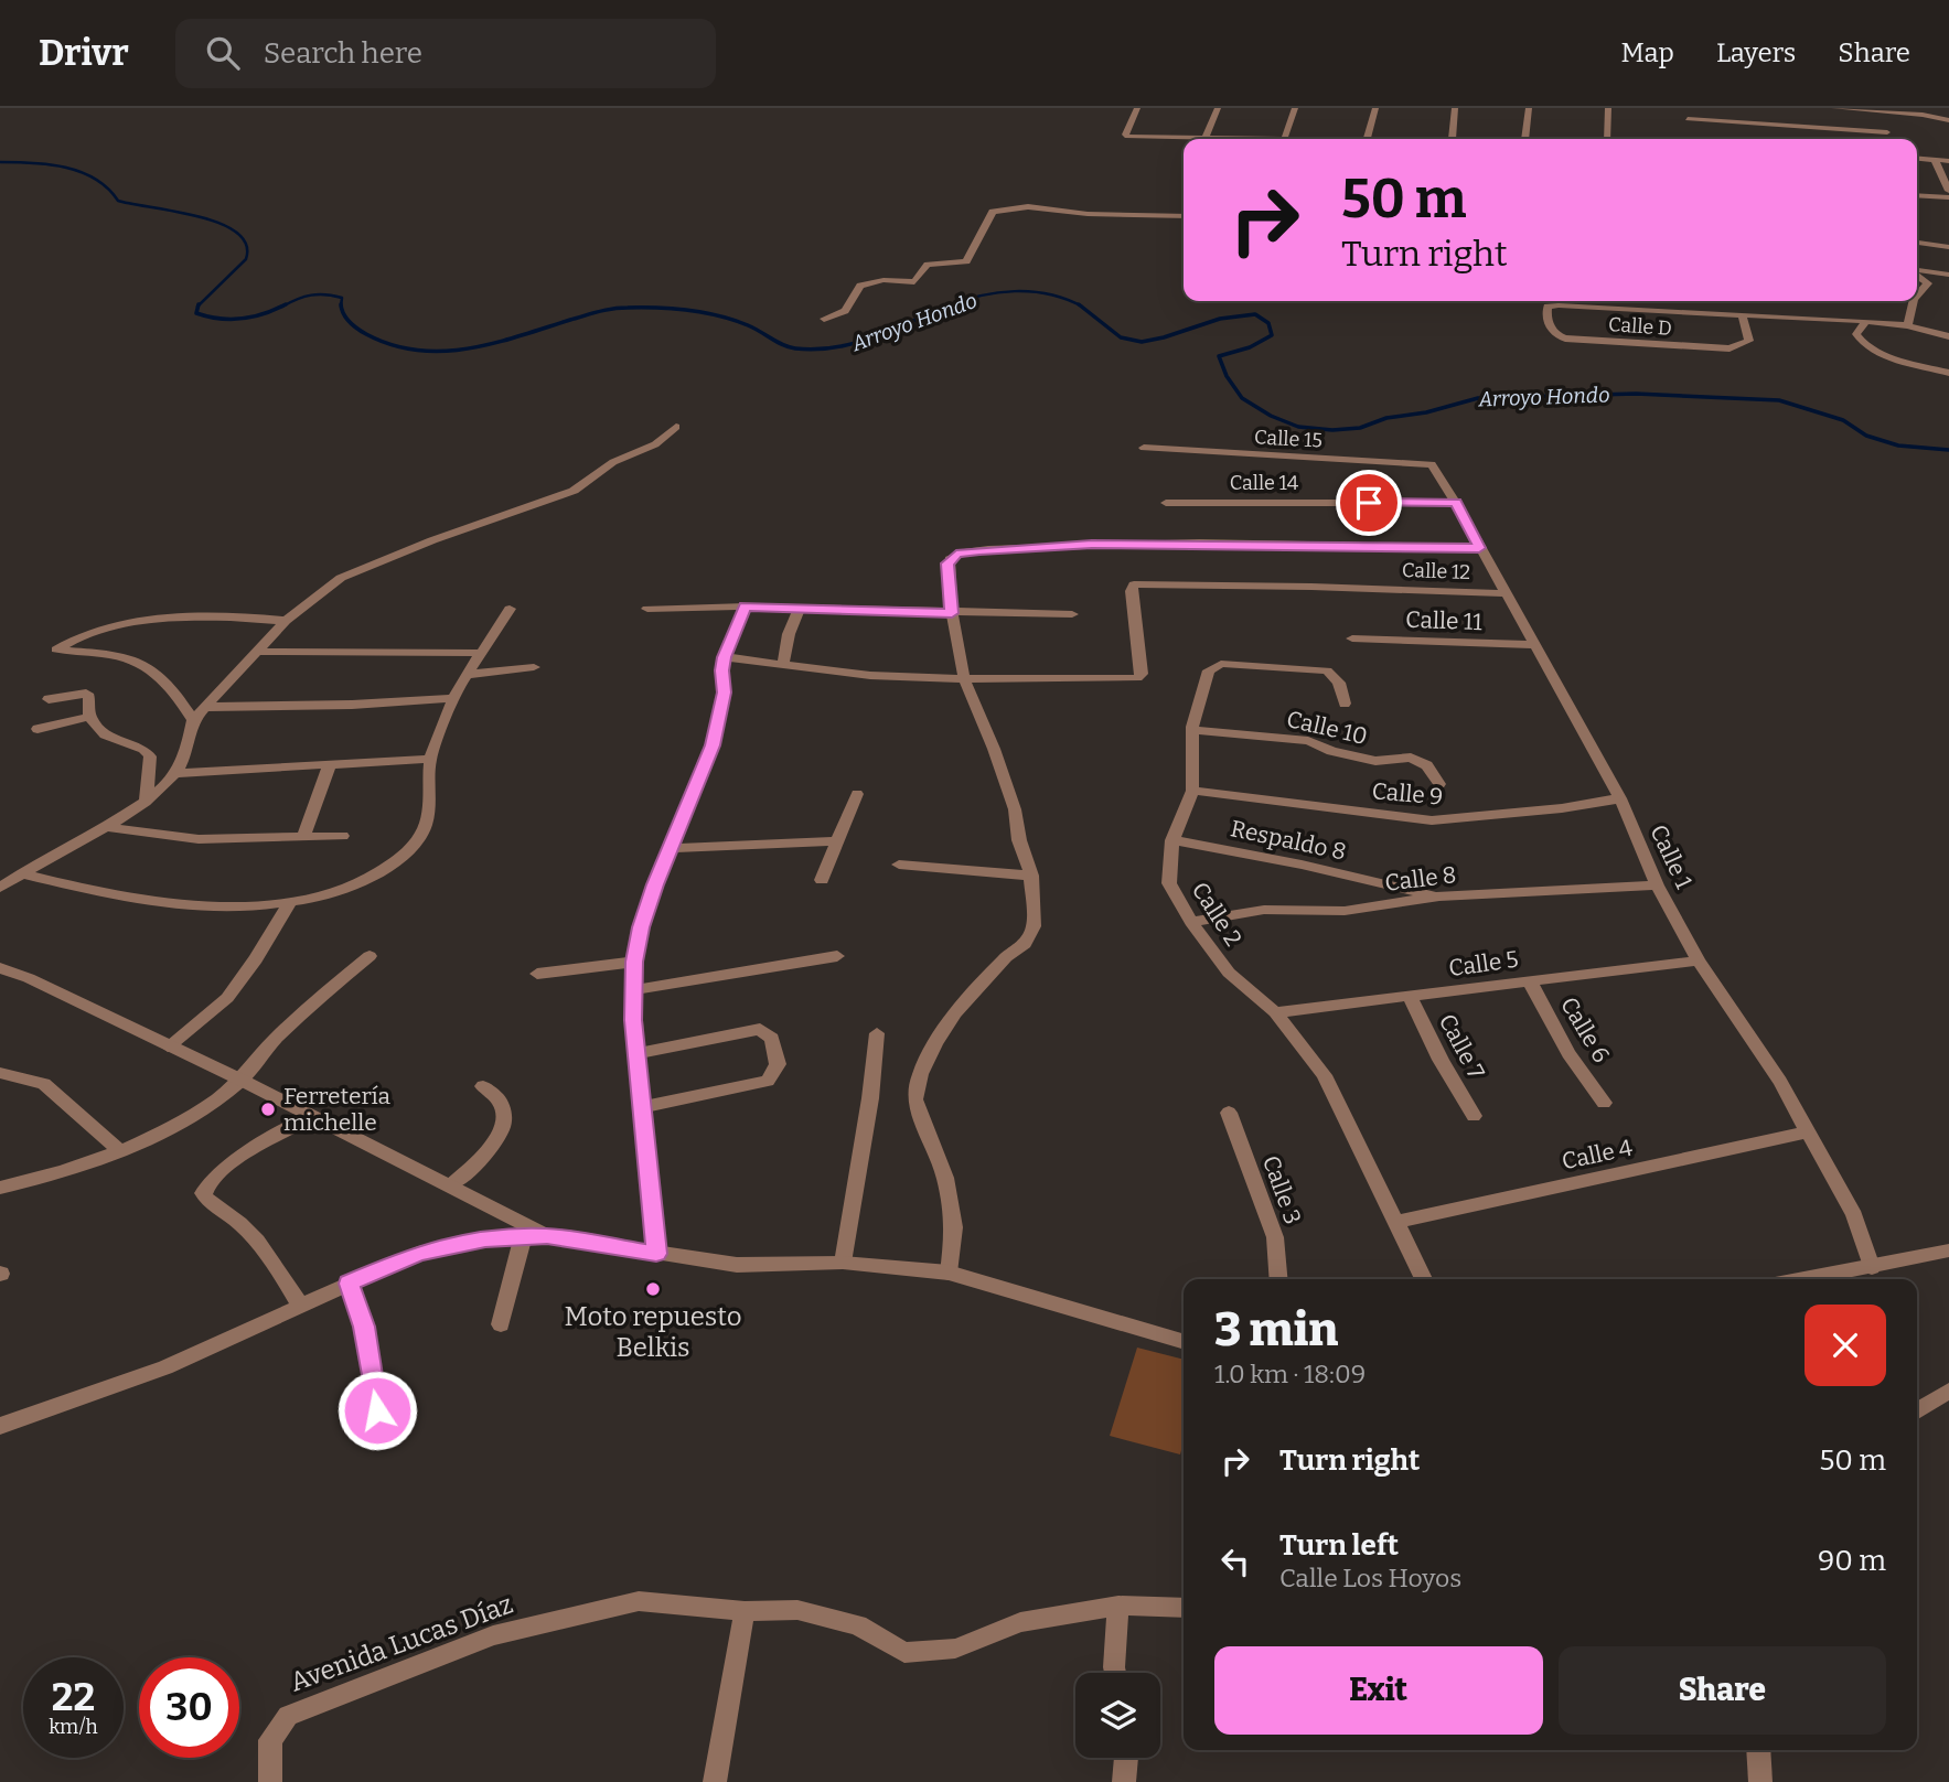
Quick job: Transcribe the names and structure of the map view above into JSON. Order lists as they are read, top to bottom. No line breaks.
{"streets":{"street":["Calle D","Calle 15","Calle 14","Calle 12","Calle 11","Calle 10","Calle 9","Respaldo 8","Calle 1","Calle 8","Calle 2","Calle 5","Calle 6","Calle 7","Calle 4","Calle 3","Avenida Lucas Díaz"]},"crossings":[["Calle 15","Calle 1"],["Calle 14","Calle 1"],["Calle 12","Calle 1"],["Calle 11","Calle 1"],["Calle 10","Calle 2"],["Calle 9","Calle 1"],["Calle 9","Calle 2"],["Respaldo 8","Calle 8"],["Respaldo 8","Calle 2"],["Calle 1","Calle 8"],["Calle 1","Calle 5"],["Calle 1","Calle 4"],["Calle 8","Calle 2"],["Calle 2","Calle 5"],["Calle 2","Calle 4"],["Calle 5","Calle 6"],["Calle 5","Calle 7"]],"water":["Arroyo Hondo"],"places":["Ferretería michelle","Moto repuesto Belkis"],"page":{"header":"Drivr","search":"Search here","nav":["Map","Layers","Share"],"turn":["50 m","Turn right"],"heading":["3 min","1.0 km · 18:09"],"list":[{"name":"Turn right","value":"50 m"},{"name":"Turn left","note":"Calle Los Hoyos","value":"90 m"}],"buttons":["Exit","Share"],"speed":"22 km/h","limit":"30"}}
